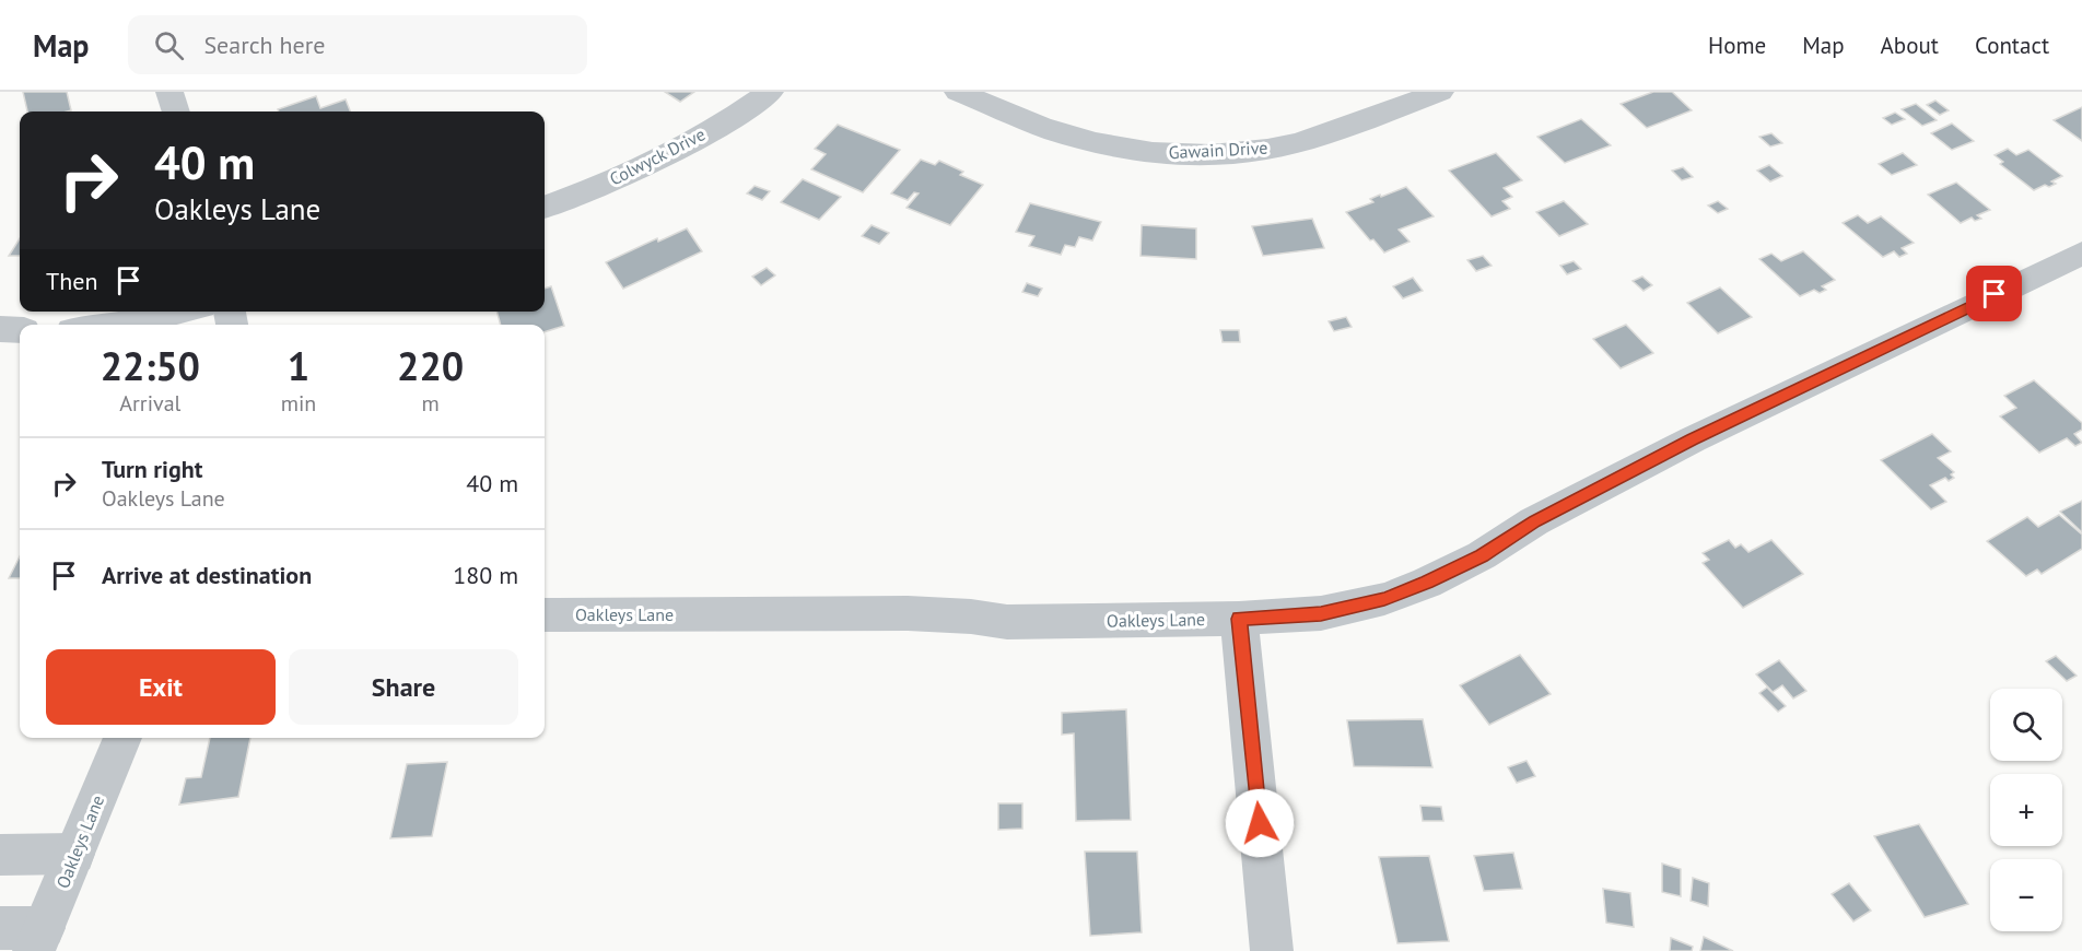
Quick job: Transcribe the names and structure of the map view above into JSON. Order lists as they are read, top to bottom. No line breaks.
{"streets":{"street":["Gawain Drive","Colwyck Drive","Oakleys Lane"]},"page":{"header":"Map","search":"Search here","nav":["Home","Map","About","Contact"],"turn":["40 m","Oakleys Lane"],"then":"Then","eta":["22:50","Arrival","1","min","220","m"],"list":[{"name":"Turn right","note":"Oakleys Lane","value":"40 m"},{"name":"Arrive at destination","value":"180 m"}],"buttons":["Exit","Share"],"map_buttons":["+","−"]}}
